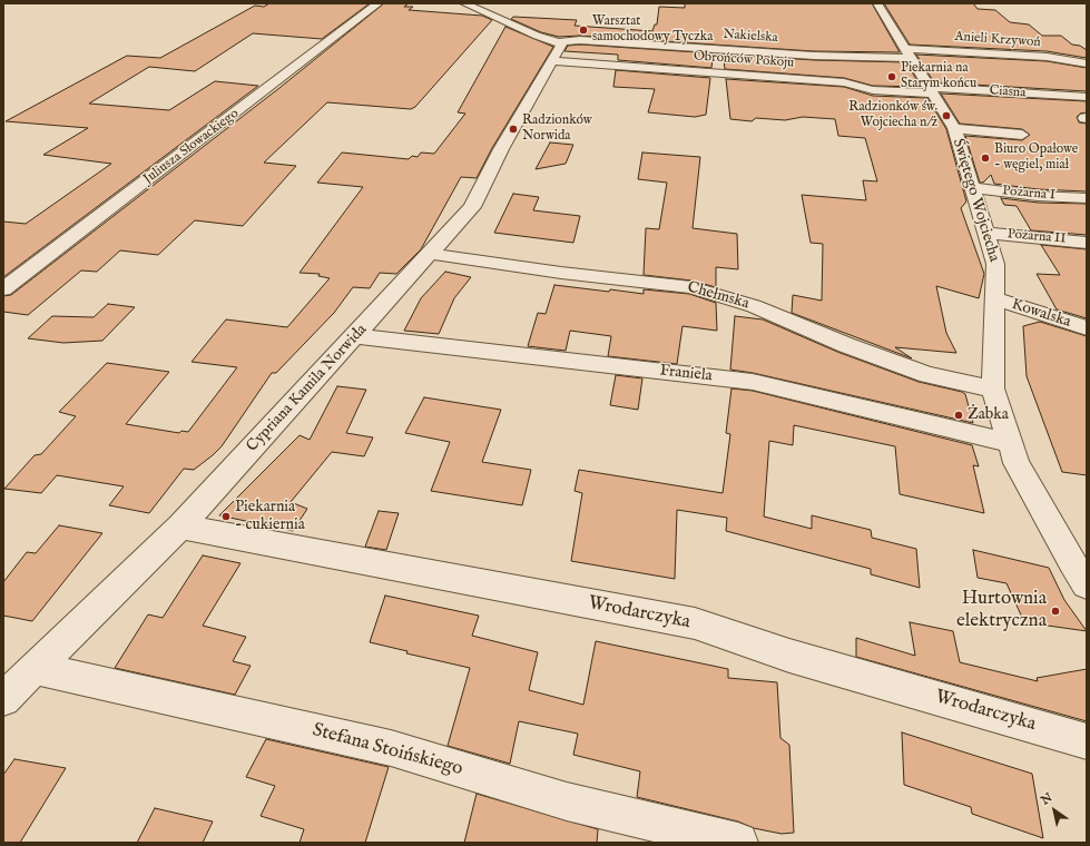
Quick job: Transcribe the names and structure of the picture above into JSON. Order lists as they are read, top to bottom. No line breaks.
{"streets":{"street":["Nakielska","Anieli Krzywoń","Obrońców Pokoju","Ciasna","Juliusza Słowackiego","Pożarna I","Świętego Wojciecha","Pożarna II","Chełmska","Kowalska","Franiela","Cypriana Kamila Norwida","Wrodarczyka","Stefana Stoińskiego"]},"crossings":[["Nakielska","Anieli Krzywoń"],["Nakielska","Obrońców Pokoju"],["Nakielska","Świętego Wojciecha"],["Nakielska","Cypriana Kamila Norwida"],["Anieli Krzywoń","Świętego Wojciecha"],["Obrońców Pokoju","Ciasna"],["Obrońców Pokoju","Świętego Wojciecha"],["Obrońców Pokoju","Cypriana Kamila Norwida"],["Ciasna","Świętego Wojciecha"],["Pożarna I","Świętego Wojciecha"],["Świętego Wojciecha","Pożarna II"],["Świętego Wojciecha","Chełmska"],["Świętego Wojciecha","Kowalska"],["Świętego Wojciecha","Franiela"],["Chełmska","Cypriana Kamila Norwida"],["Franiela","Cypriana Kamila Norwida"],["Cypriana Kamila Norwida","Wrodarczyka"],["Cypriana Kamila Norwida","Stefana Stoińskiego"]],"places":["Warsztat samochodowy Tyczka","Piekarnia na Starym końcu","Radzionków św. Wojciecha n/ż","Radzionków Norwida","Biuro Opałowe - węgiel, miał","Żabka","Piekarnia - cukiernia","Hurtownia elektryczna"],"north":"top left"}
